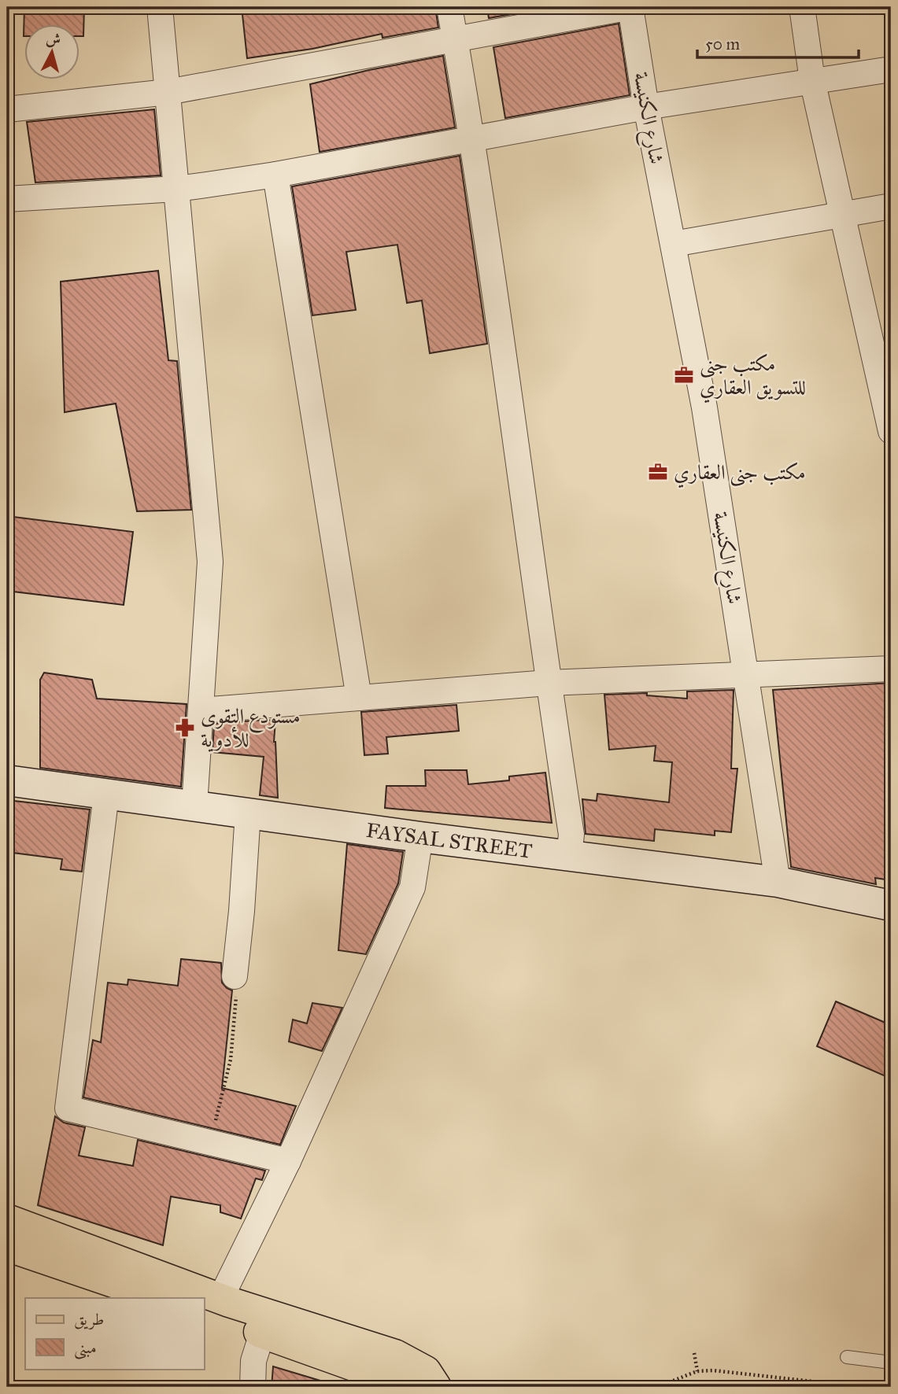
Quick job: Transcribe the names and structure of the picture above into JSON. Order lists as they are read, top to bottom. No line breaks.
{"streets":{"main road":["FAYSAL STREET"],"street":["شارع الكنيسة"]},"crossings":[["شارع الكنيسة","FAYSAL STREET"]],"places":{"office":["مكتب جنى للتسويق العقاري","مكتب جنى العقاري"],"pharmacy":["مستودع التقوى للأدوية"]},"legend":["طريق","مبنى"],"scale_bar":"50 m","north":"top"}
